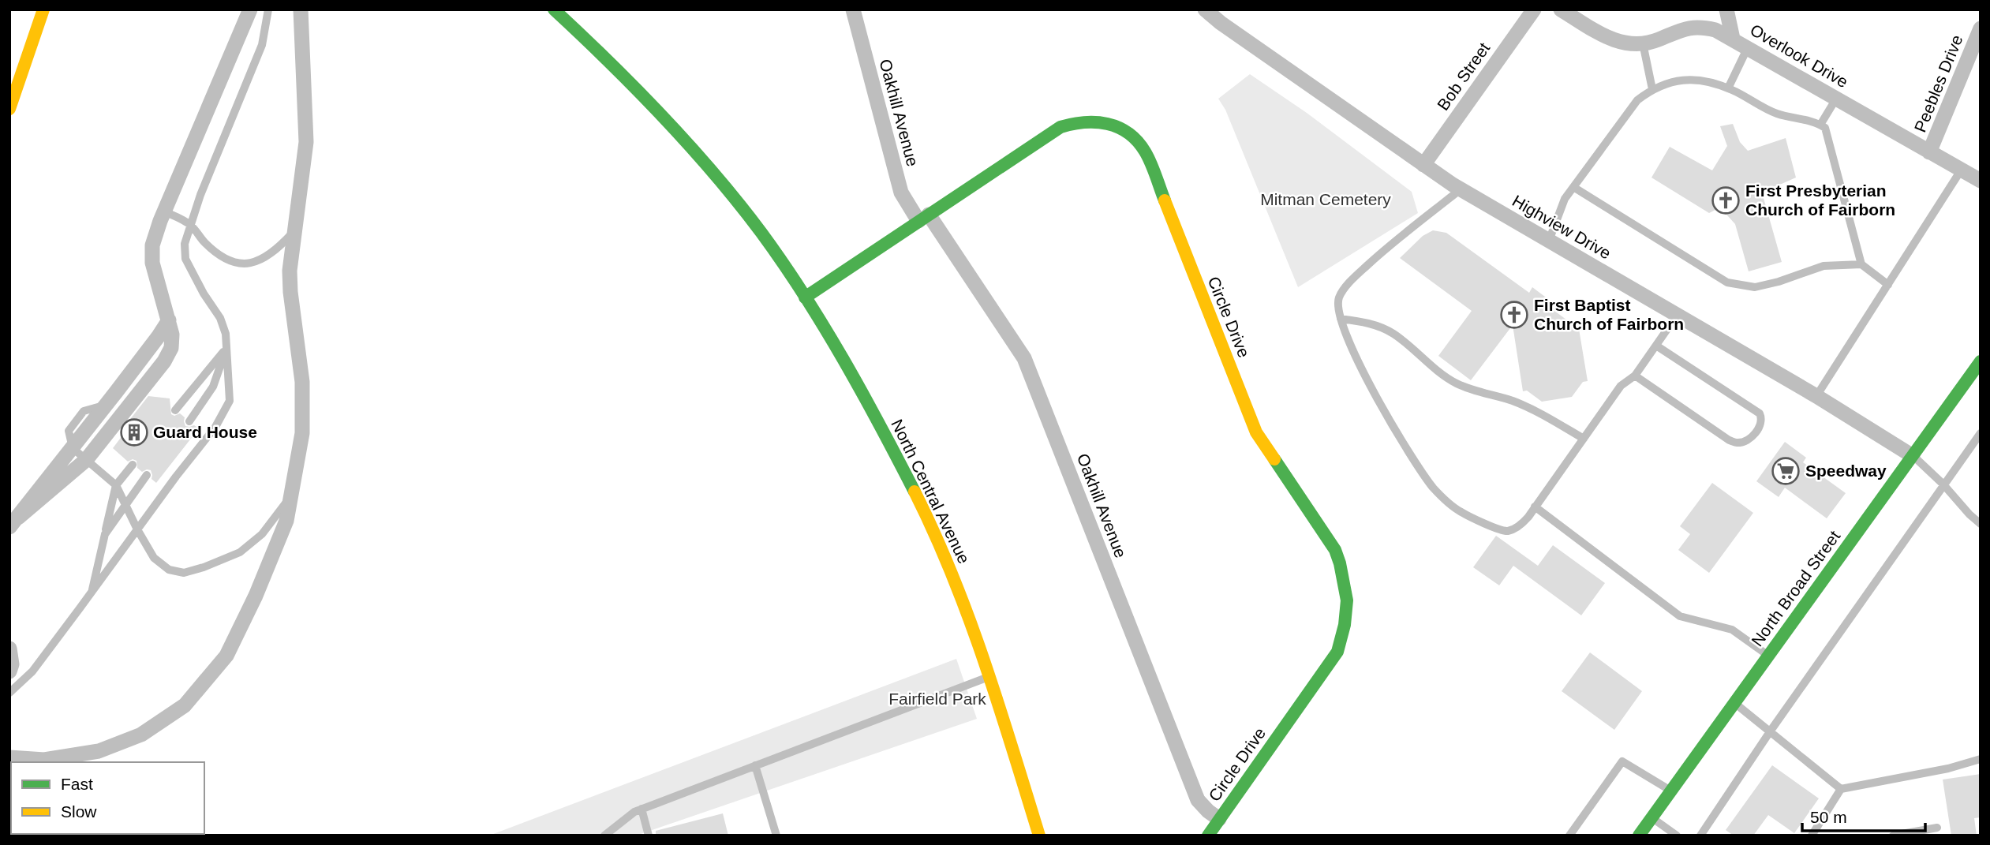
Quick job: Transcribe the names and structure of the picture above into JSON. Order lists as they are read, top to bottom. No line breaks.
{"streets":{"main road":["Circle Drive","North Central Avenue","North Broad Street"],"street":["Overlook Drive","Bob Street","Peebles Drive","Oakhill Avenue","Highview Drive"]},"crossings":[["Overlook Drive","Peebles Drive"],["Bob Street","Highview Drive"],["Oakhill Avenue","Circle Drive"],["Highview Drive","North Broad Street"],["Circle Drive","North Central Avenue"]],"parks":["Mitman Cemetery","Fairfield Park"],"places":{"church":["First Presbyterian Church of Fairborn","First Baptist Church of Fairborn"],"building":["Guard House"],"supermarket":["Speedway"]},"legend":["Fast","Slow"],"scale_bar":"50 m"}
